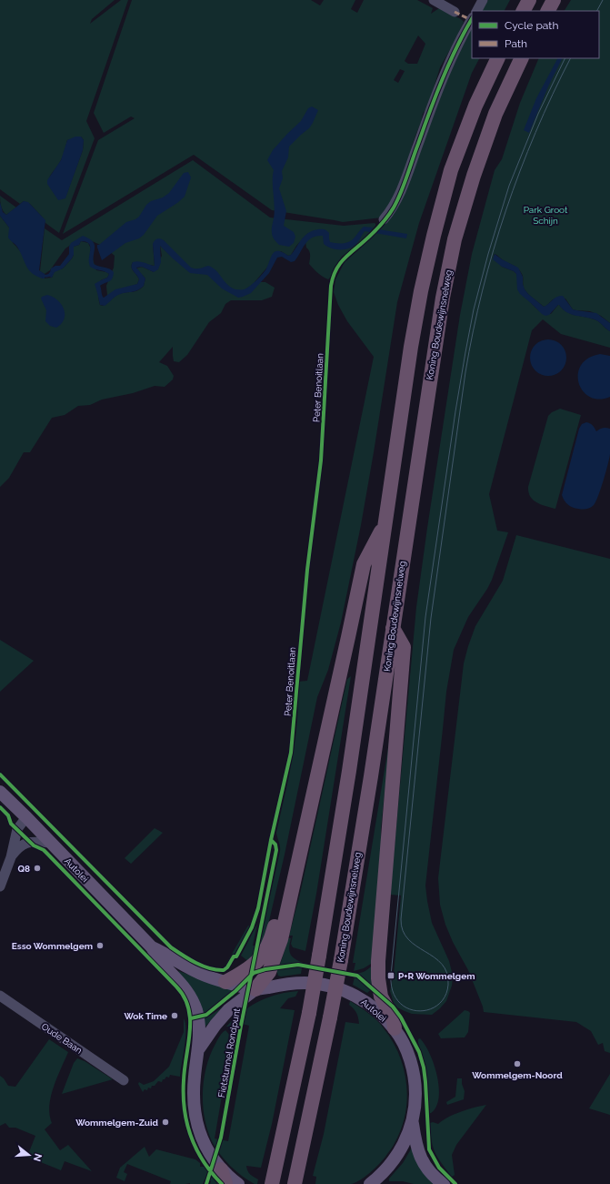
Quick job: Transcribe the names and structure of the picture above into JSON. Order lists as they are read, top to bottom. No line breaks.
{"streets":{"highway":["Koning Boudewijnsnelweg"],"main road":["Autolei"],"street":["Oude Baan"],"cycle path":["Peter Benoitlaan","Fietstunnel Rondpunt"]},"parks":["Park Groot Schijn"],"places":{"other":["Q8","Esso Wommelgem","Wok Time","Wommelgem-Noord","Wommelgem-Zuid"],"transit":["P+R Wommelgem"]},"legend":["Cycle path","Path"],"north":"right"}
